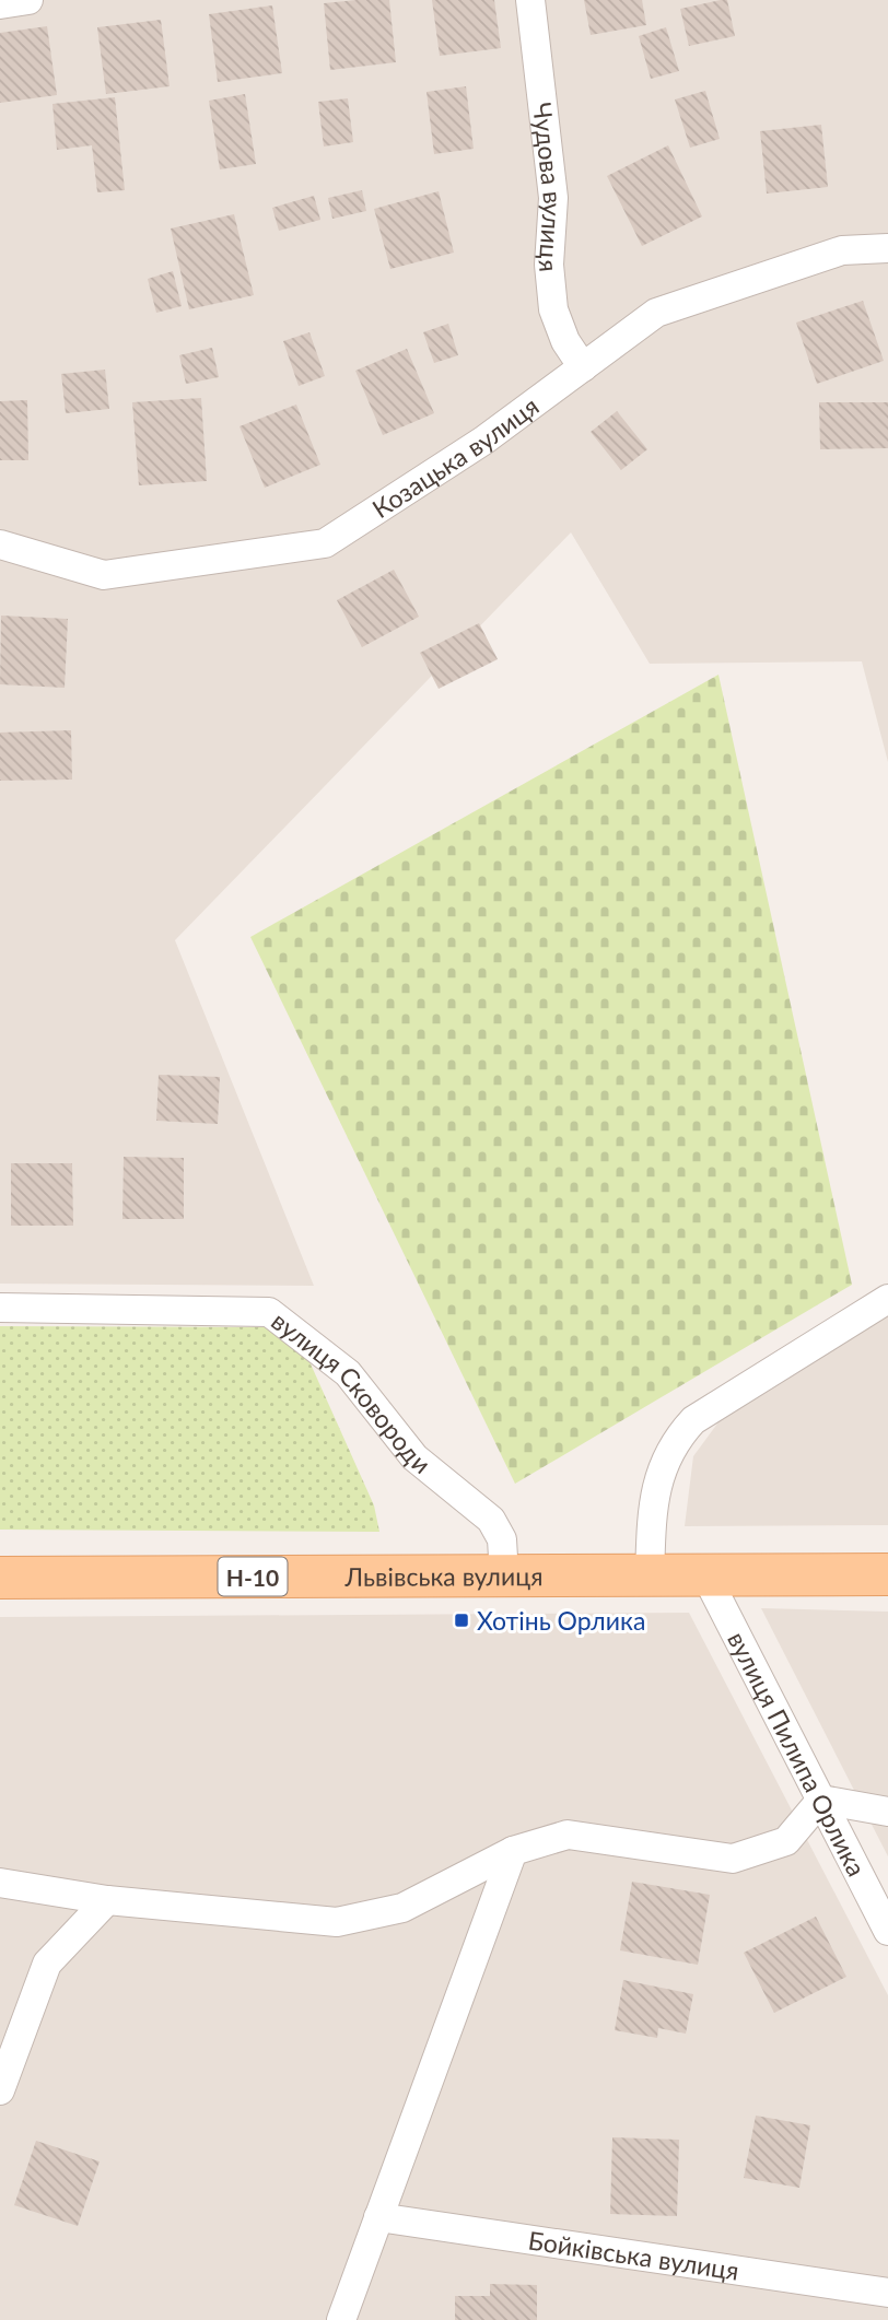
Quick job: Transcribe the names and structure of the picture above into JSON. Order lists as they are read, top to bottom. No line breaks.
{"streets":{"main road":["Львівська вулиця","Н-10"],"street":["Чудова вулиця","Козацька вулиця","вулиця Сковороди","вулиця Пилипа Орлика","Бойківська вулиця"]},"crossings":[["Чудова вулиця","Козацька вулиця"],["вулиця Сковороди","Львівська вулиця"],["Львівська вулиця","вулиця Пилипа Орлика"]],"places":{"transit":["Хотінь Орлика"]}}
